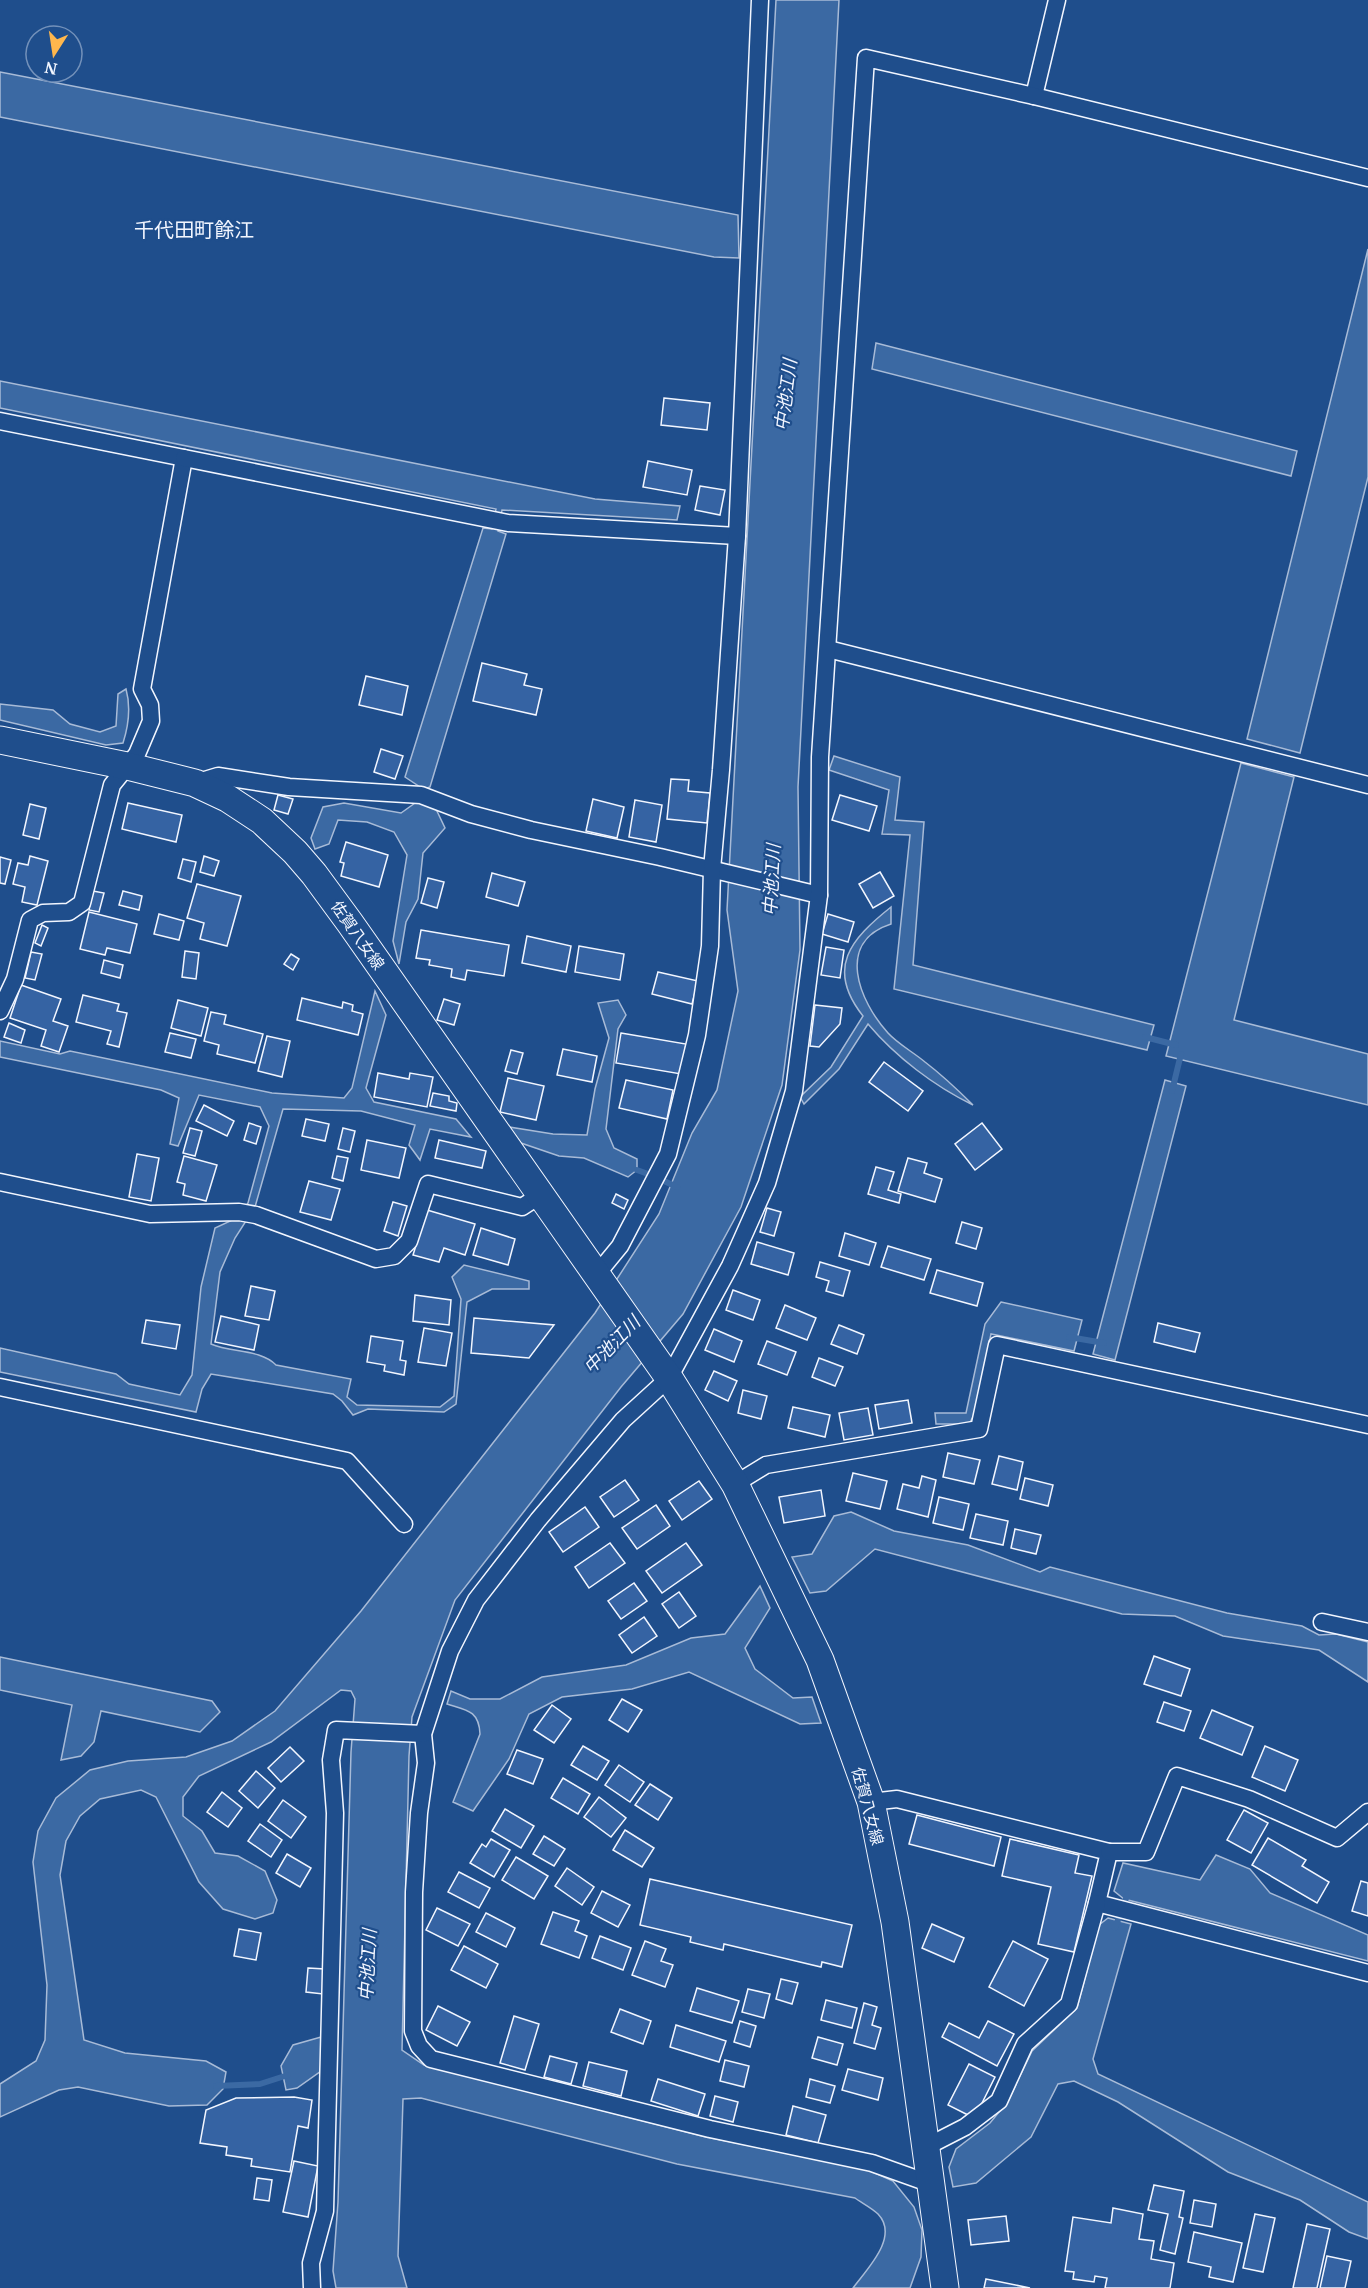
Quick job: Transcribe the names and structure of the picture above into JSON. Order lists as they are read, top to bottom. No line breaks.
{"streets":{"main road":["佐賀八女線"]},"districts":["千代田町餘江"],"water":["中池江川"],"north":"bottom"}
